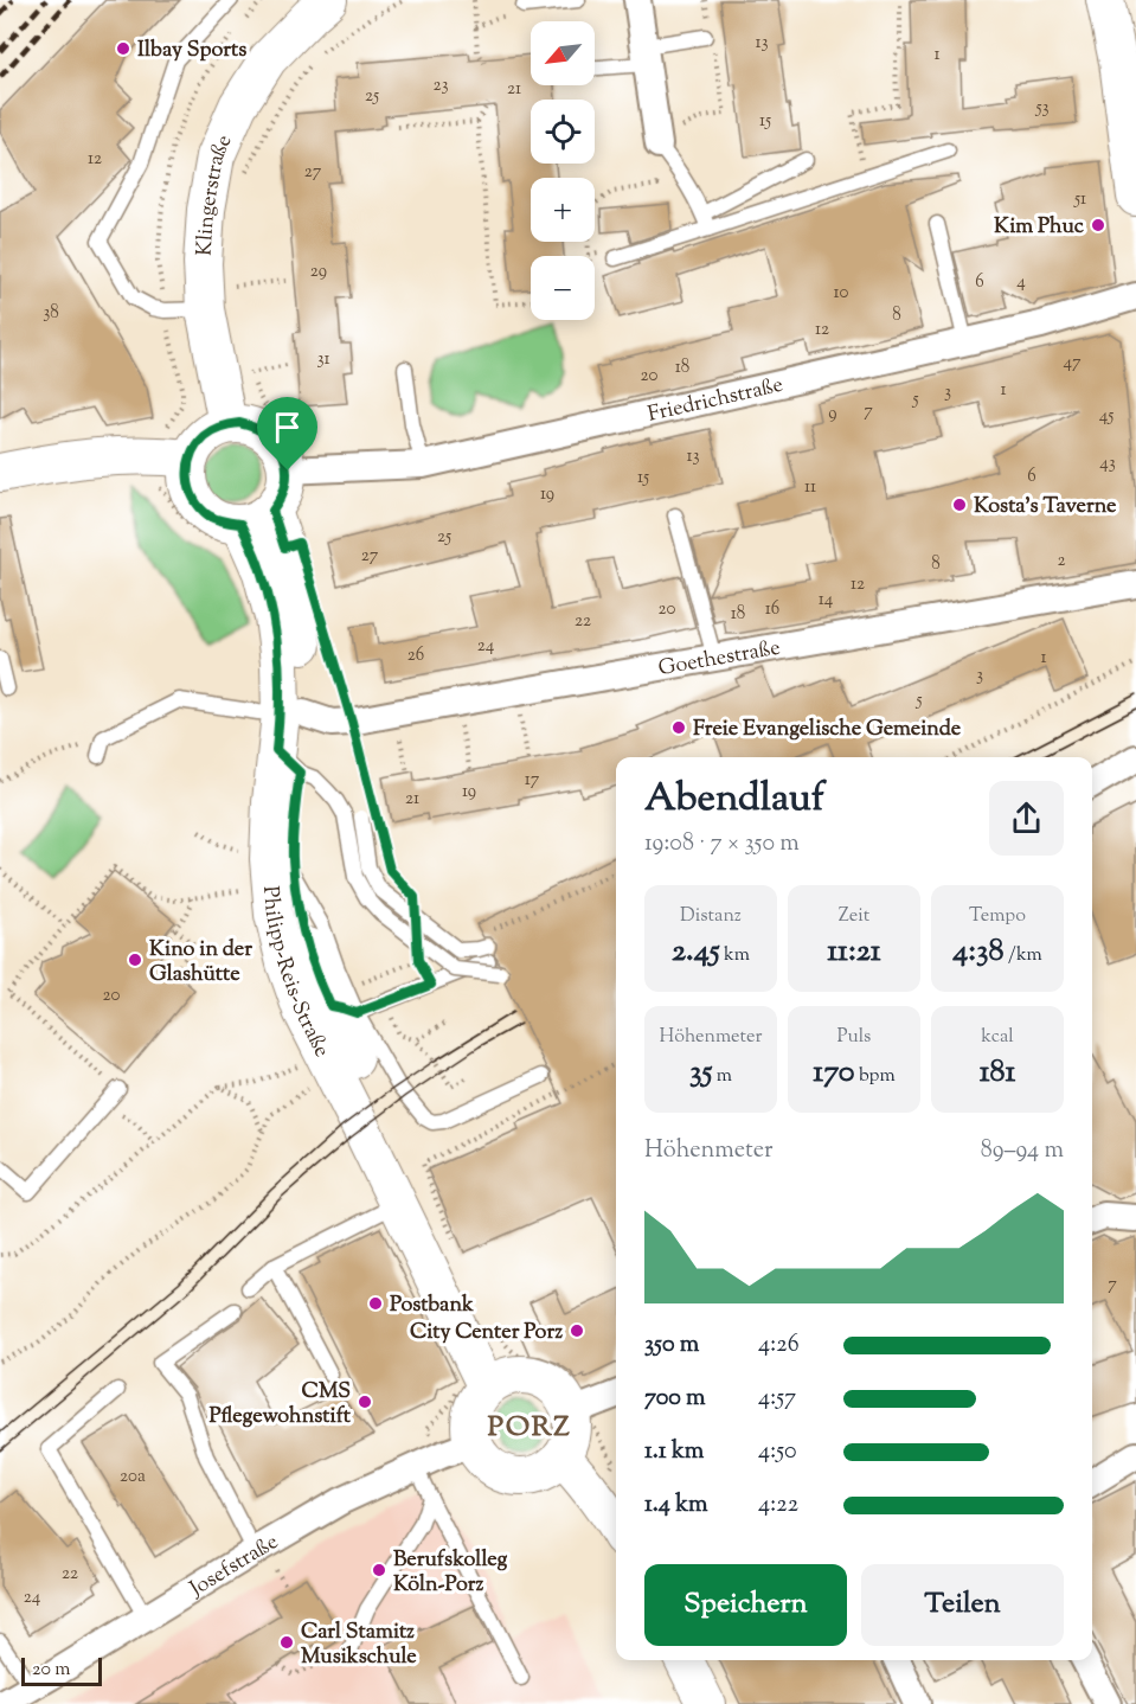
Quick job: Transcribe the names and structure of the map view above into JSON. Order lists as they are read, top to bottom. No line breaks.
{"streets":{"street":["Klingerstraße","Friedrichstraße","Goethestraße","Philipp-Reis-Straße","Josefstraße"]},"crossings":[["Klingerstraße","Friedrichstraße"],["Klingerstraße","Philipp-Reis-Straße"],["Friedrichstraße","Philipp-Reis-Straße"],["Goethestraße","Philipp-Reis-Straße"],["Philipp-Reis-Straße","Josefstraße"]],"districts":["PORZ"],"places":["Ilbay Sports","Kim Phuc","Kosta's Taverne","Freie Evangelische Gemeinde","Kino in der Glashütte","Postbank","City Center Porz","CMS Pflegewohnstift","Berufskolleg Köln-Porz","Carl Stamitz Musikschule"],"house_numbers":["13","1","23","21","25","53","15","12","27","51","29","6","4","10","38","8","12","31","47","18","20","1","3","5","7","9","45","13","43","6","15","11","19","25","27","2","8","12","14","20","16","18","22","24","26","1","3","5","17","19","21","20","7","20a","22","24"],"scale_bar":"20 m","north":"bottom left","page":{"map_buttons":["+","−"],"heading":["Abendlauf","19:08 · 7 × 350 m"],"stats":[["Distanz","2.45 km"],["Zeit","11:21"],["Tempo","4:38 /km"],["Höhenmeter","35 m"],["Puls","170 bpm"],["kcal","181"]],"chart":["Höhenmeter","89–94 m"],"list":[{"name":"350 m","note":"4:26"},{"name":"700 m","note":"4:57"},{"name":"1.1 km","note":"4:50"},{"name":"1.4 km","note":"4:22"}],"buttons":["Speichern","Teilen"],"scale":"20 m"}}
